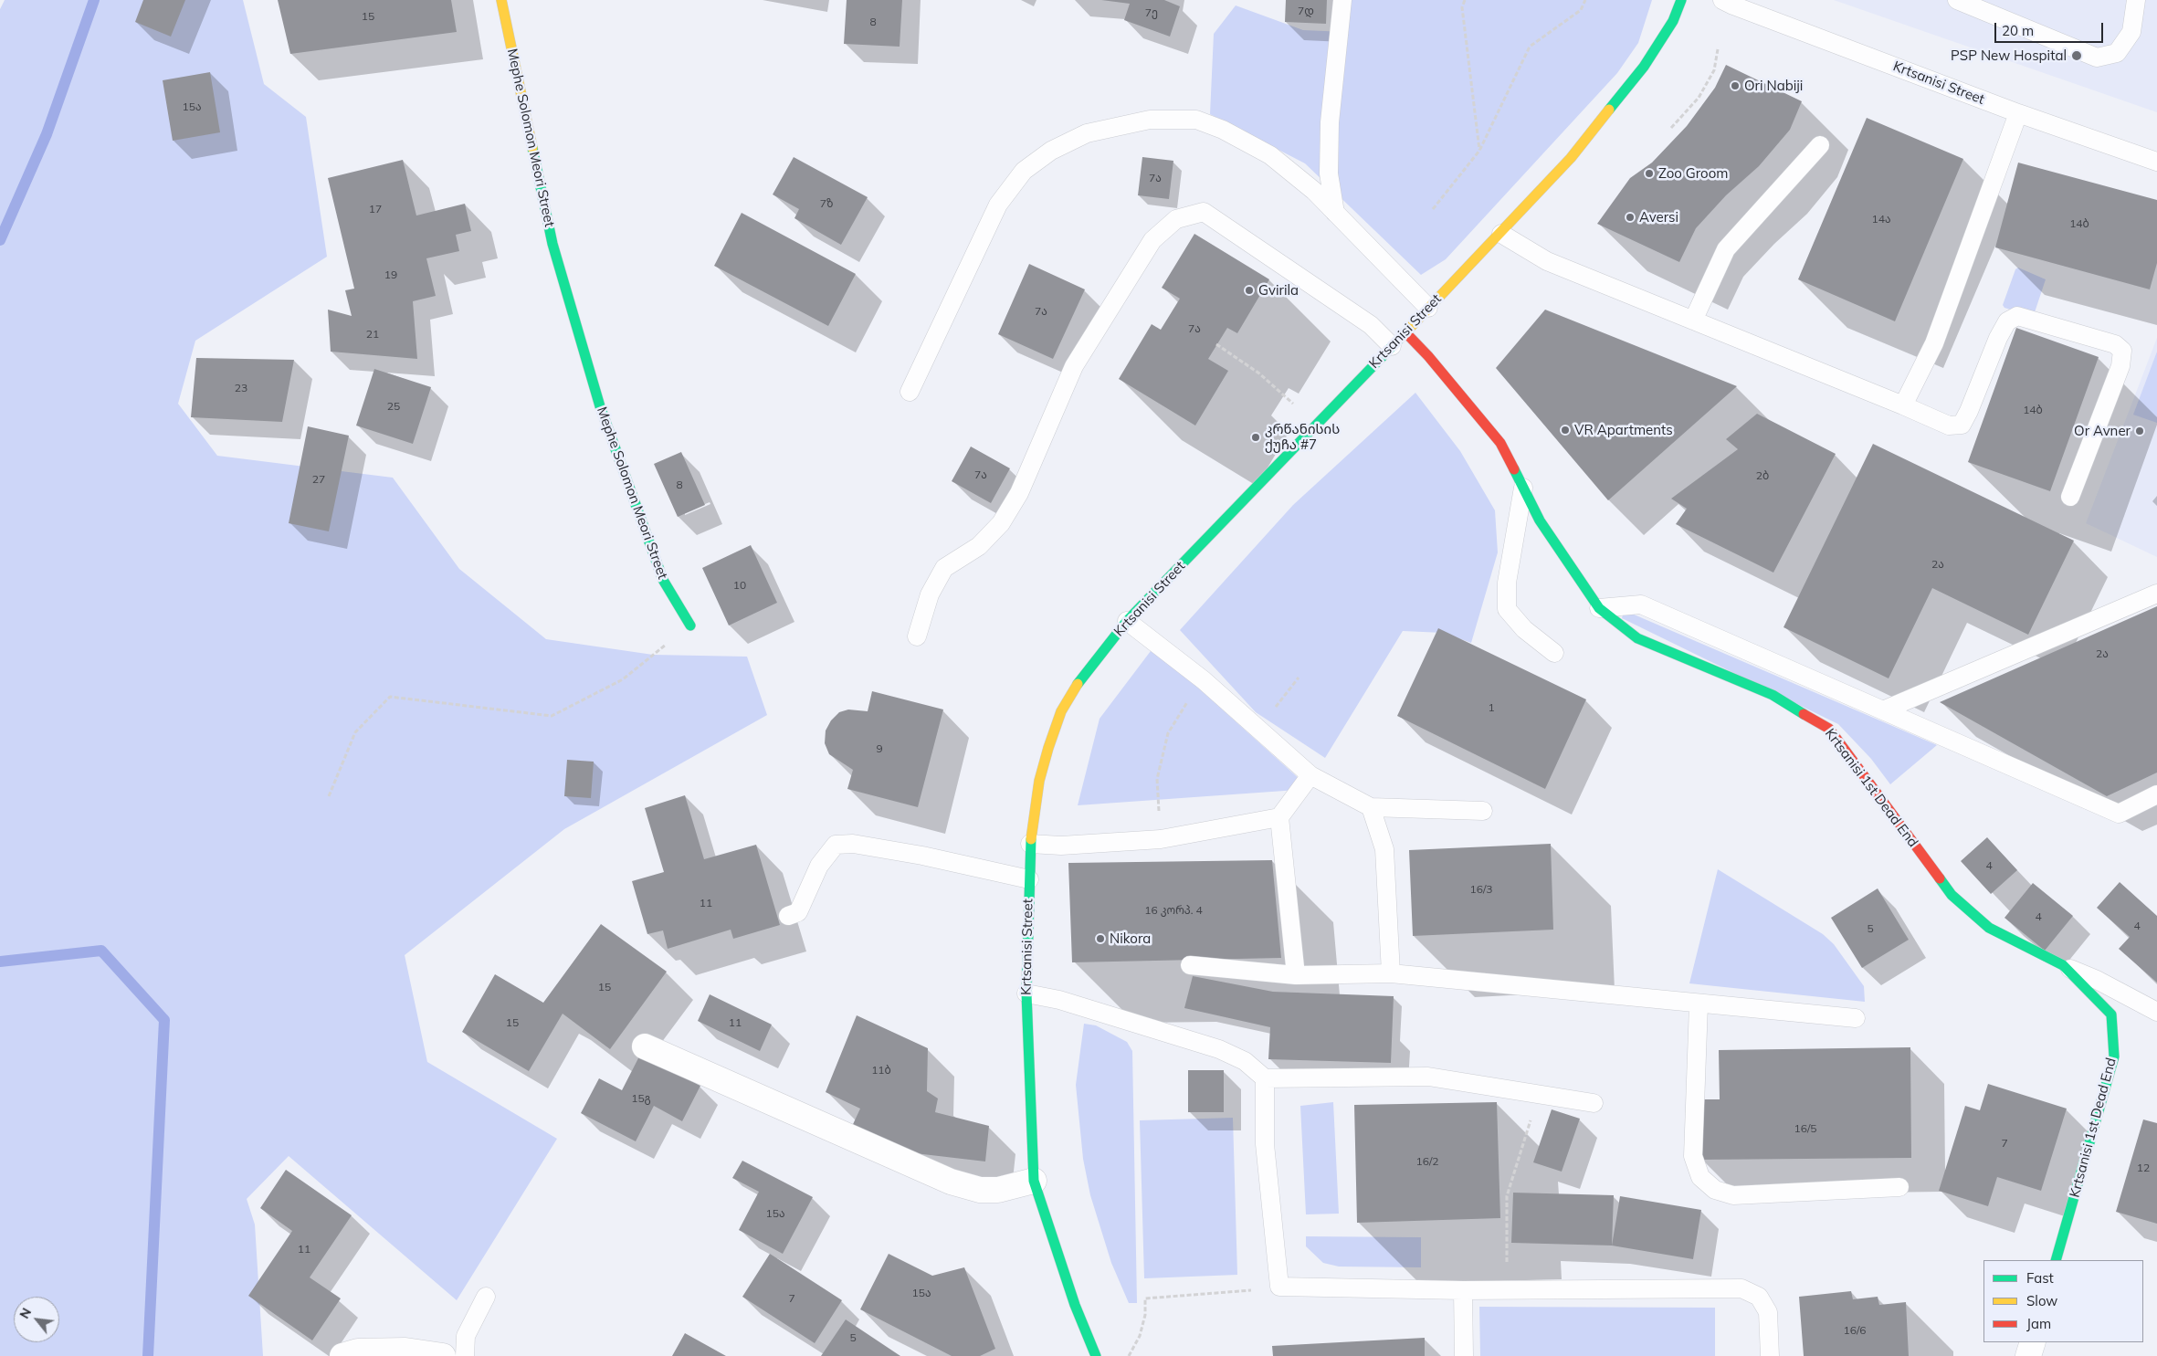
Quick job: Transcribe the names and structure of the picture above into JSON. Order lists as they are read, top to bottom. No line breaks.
{"streets":{"street":["Krtsanisi Street","Mephe Solomon Meori Street","Krtsanisi 1st Dead End"]},"crossings":[["Krtsanisi Street","Krtsanisi 1st Dead End"]],"places":["PSP New Hospital","Ori Nabiji","Zoo Groom","Aversi","Gvirila","VR Apartments","Or Avner","კრწანისის ქუჩა #7","Nikora"],"house_numbers":["7დ","7ე","15","8","15ა","7ა","7ზ","17","14ა","14ბ","19","7ა","7ა","21","23","25","14ბ","7ა","2ბ","27","8","2ა","10","2ა","1","9","4","16/3","11","16 კორპ. 4","4","4","5","15","15","11","11ბ","15გ","16/5","7","16/2","12","15ა","11","15ა","7","16/6","5"],"legend":["Fast","Slow","Jam"],"scale_bar":"20 m","north":"top left"}
